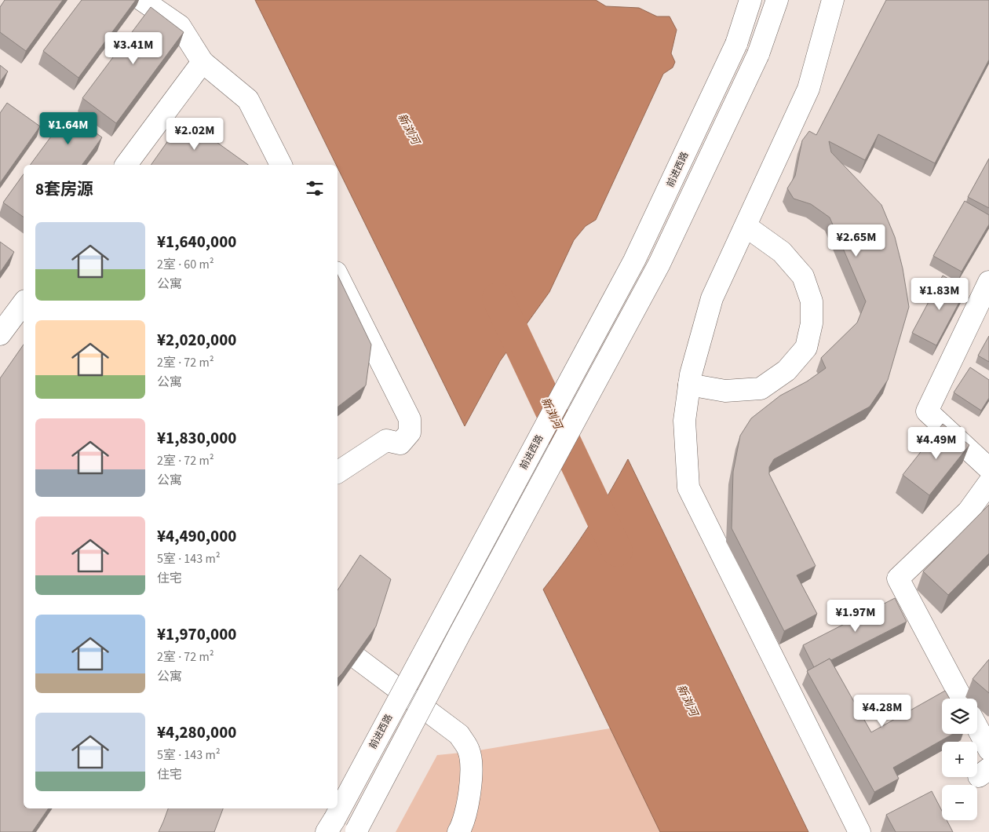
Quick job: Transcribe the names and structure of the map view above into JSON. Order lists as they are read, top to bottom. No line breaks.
{"streets":{"street":["前进西路"]},"water":["新浏河"],"page":{"price":["¥3.41M","¥1.64M","¥2.02M","¥2.65M","¥1.83M","¥4.49M","¥1.97M","¥4.28M"],"heading":"8套房源","list":[{"name":"¥1,640,000","note":"2室 · 60 m² · 公寓"},{"name":"¥2,020,000","note":"2室 · 72 m² · 公寓"},{"name":"¥1,830,000","note":"2室 · 72 m² · 公寓"},{"name":"¥4,490,000","note":"5室 · 143 m² · 住宅"},{"name":"¥1,970,000","note":"2室 · 72 m² · 公寓"},{"name":"¥4,280,000","note":"5室 · 143 m² · 住宅"}],"map_buttons":["+","−"]}}
